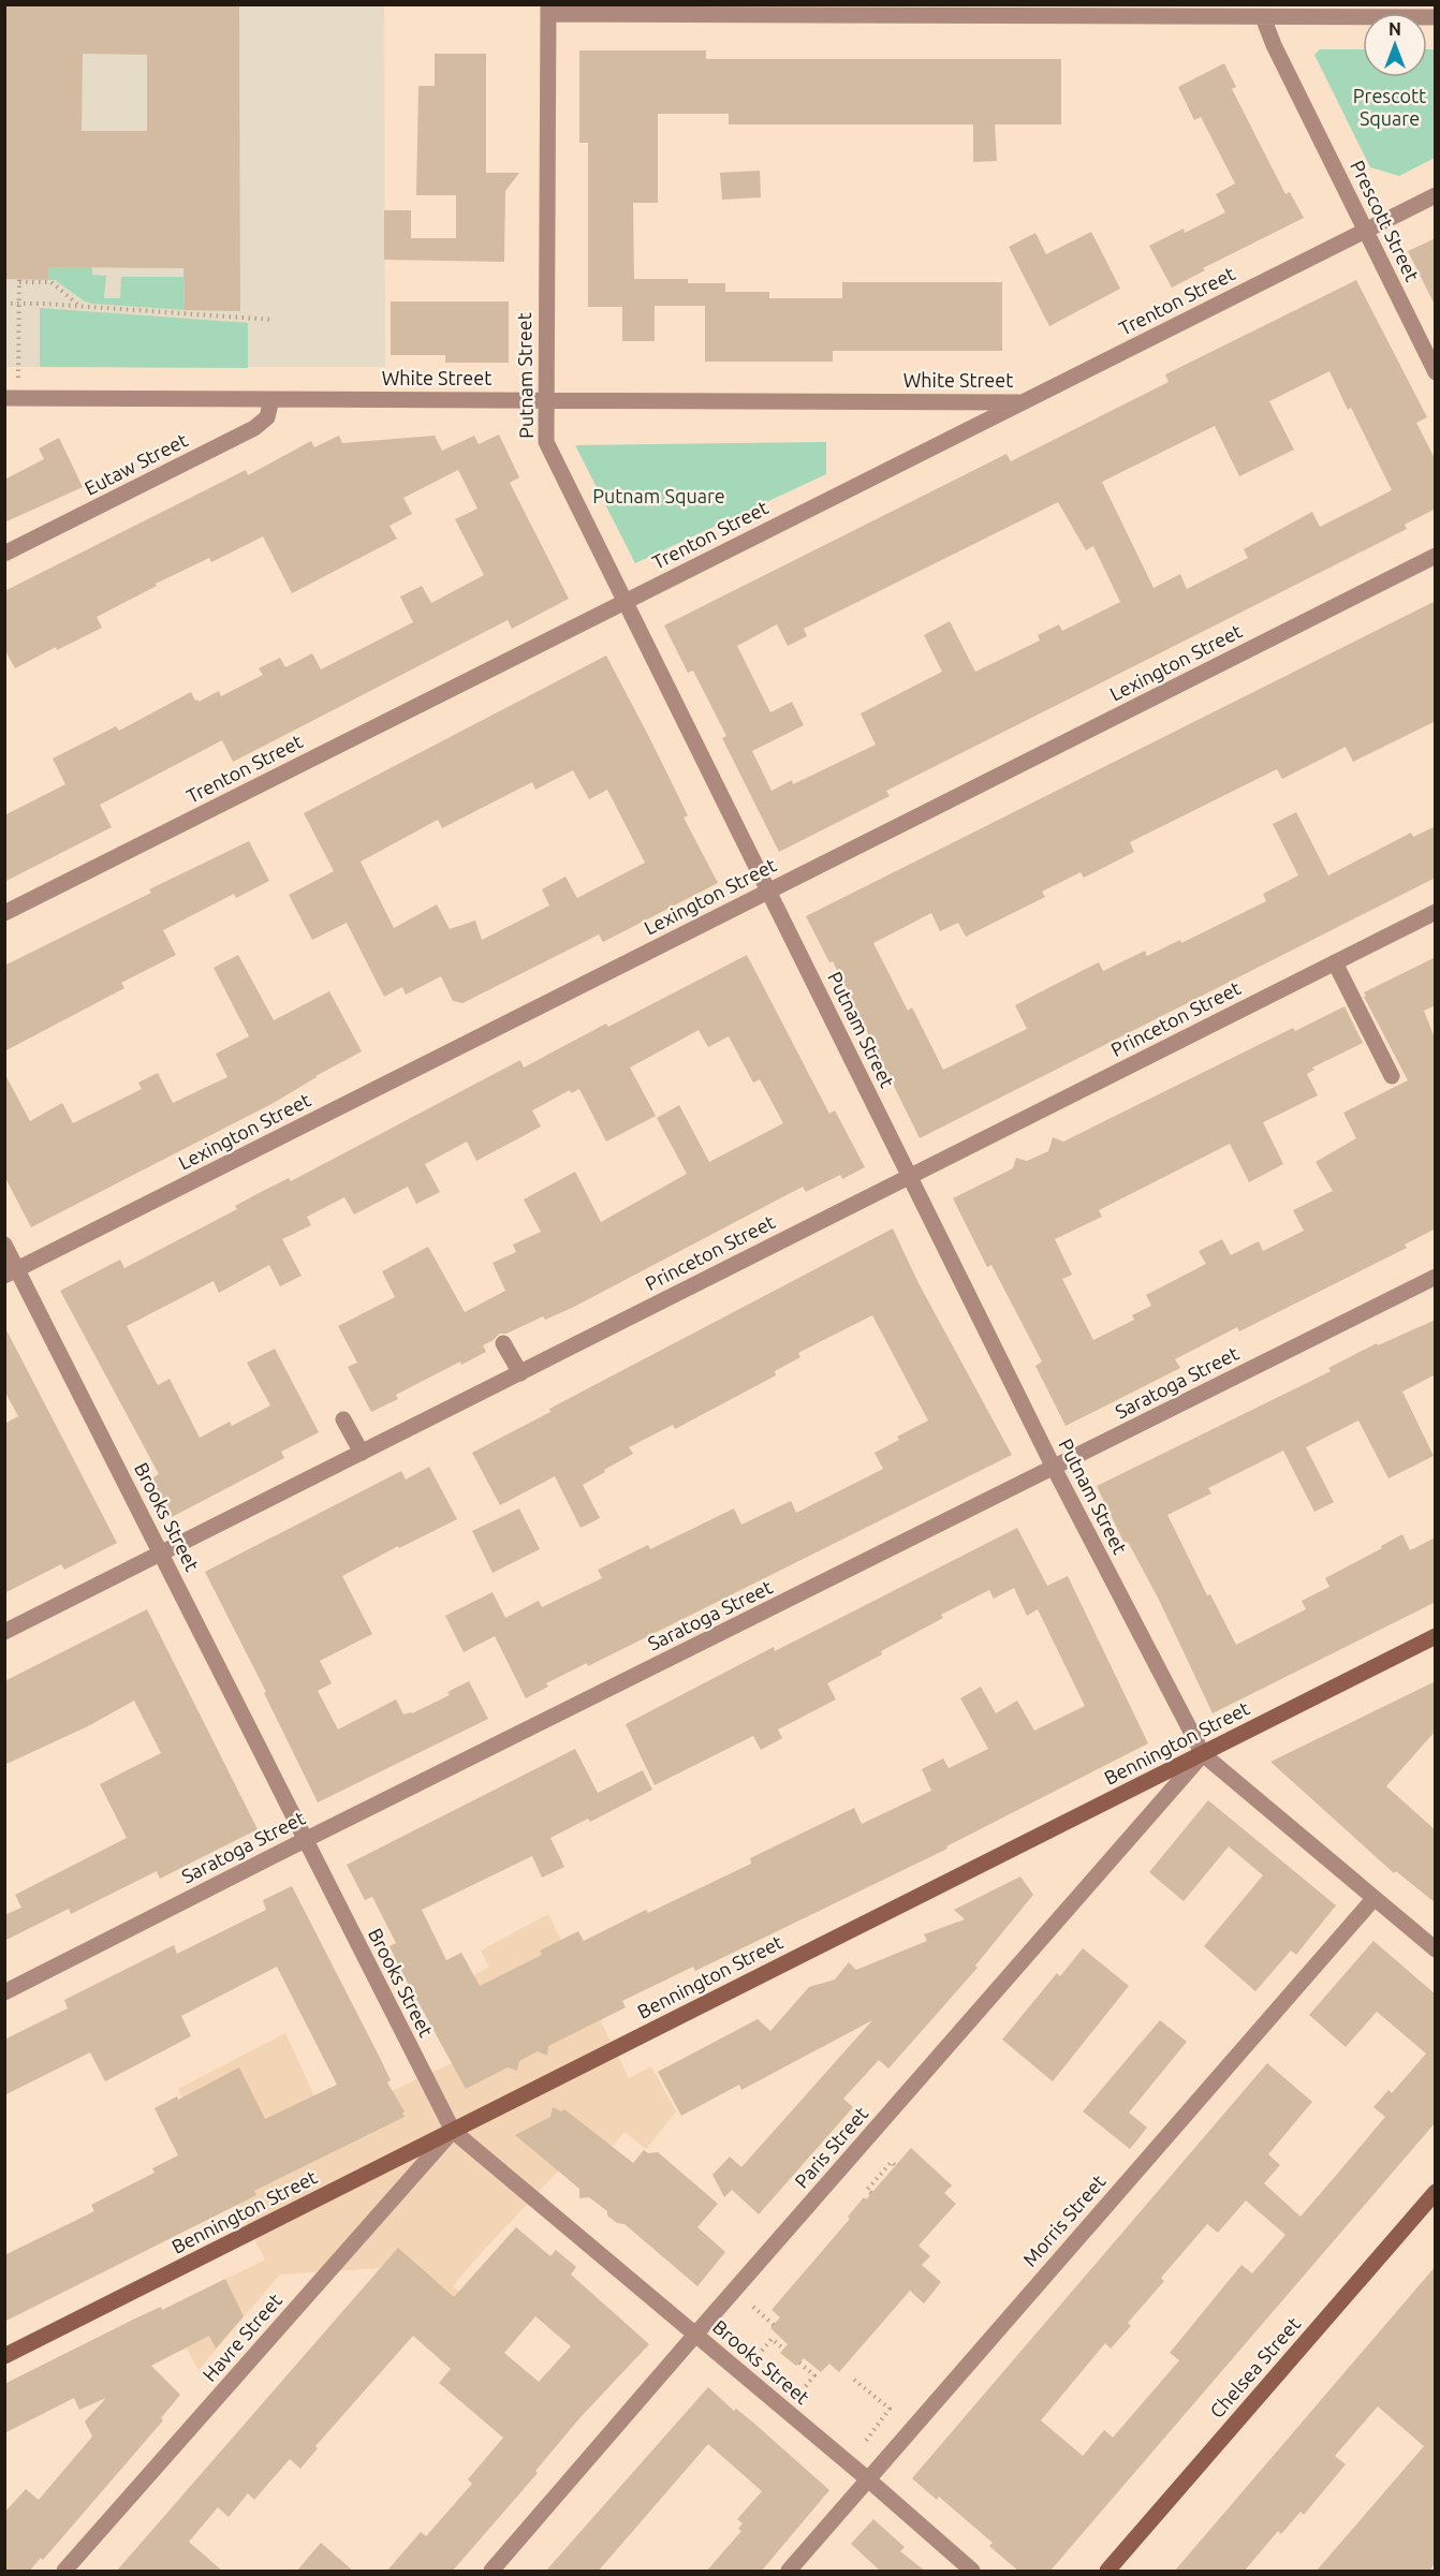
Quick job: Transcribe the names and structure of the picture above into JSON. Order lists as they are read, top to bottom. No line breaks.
{"streets":{"main road":["Bennington Street","Chelsea Street"],"street":["Prescott Street","Trenton Street","Putnam Street","White Street","Eutaw Street","Lexington Street","Princeton Street","Saratoga Street","Brooks Street","Paris Street","Morris Street","Havre Street"]},"crossings":[["Prescott Street","Trenton Street"],["Trenton Street","Putnam Street"],["Trenton Street","White Street"],["Putnam Street","White Street"],["Putnam Street","Lexington Street"],["Putnam Street","Princeton Street"],["Putnam Street","Saratoga Street"],["Putnam Street","Bennington Street"],["Putnam Street","Paris Street"],["Putnam Street","Morris Street"],["White Street","Eutaw Street"],["Lexington Street","Brooks Street"],["Princeton Street","Brooks Street"],["Saratoga Street","Brooks Street"],["Brooks Street","Bennington Street"],["Brooks Street","Paris Street"],["Brooks Street","Morris Street"],["Brooks Street","Havre Street"],["Bennington Street","Paris Street"],["Bennington Street","Havre Street"]],"parks":["Prescott Square","Putnam Square"],"north":"top"}
